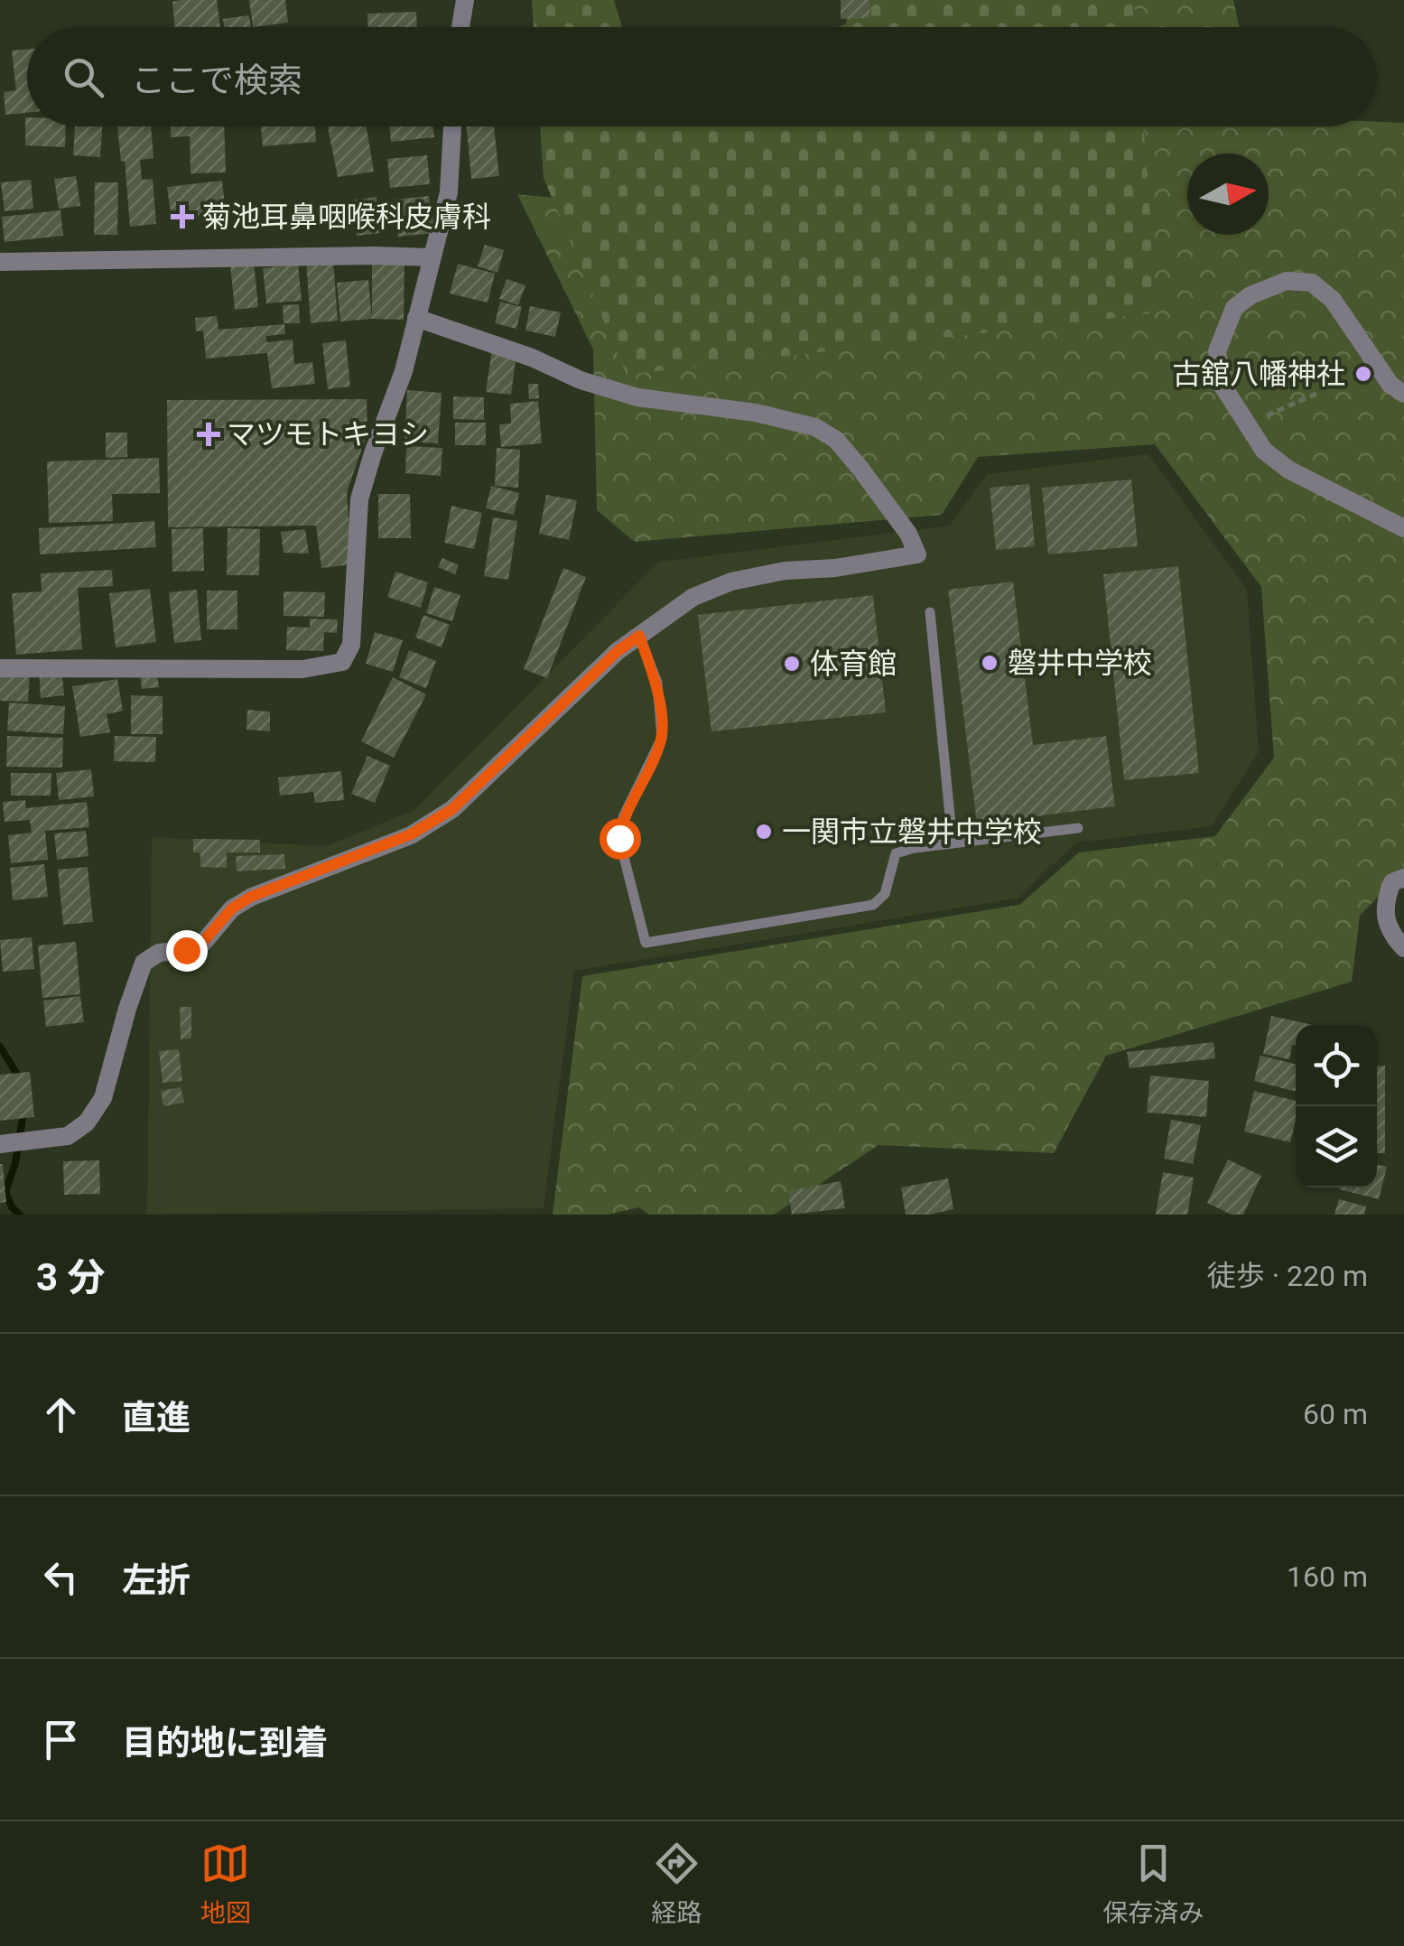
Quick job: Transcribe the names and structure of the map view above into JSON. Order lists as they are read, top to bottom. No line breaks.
{"places":{"health":["菊池耳鼻咽喉科皮膚科","マツモトキヨシ"],"other":["古舘八幡神社","磐井中学校","体育館","一関市立磐井中学校"]},"north":"right","page":{"search":"ここで検索","heading":["3 分","徒歩 · 220 m"],"list":[["直進","60 m"],["左折","160 m"],"目的地に到着"],"nav":["地図","経路","保存済み"]}}
